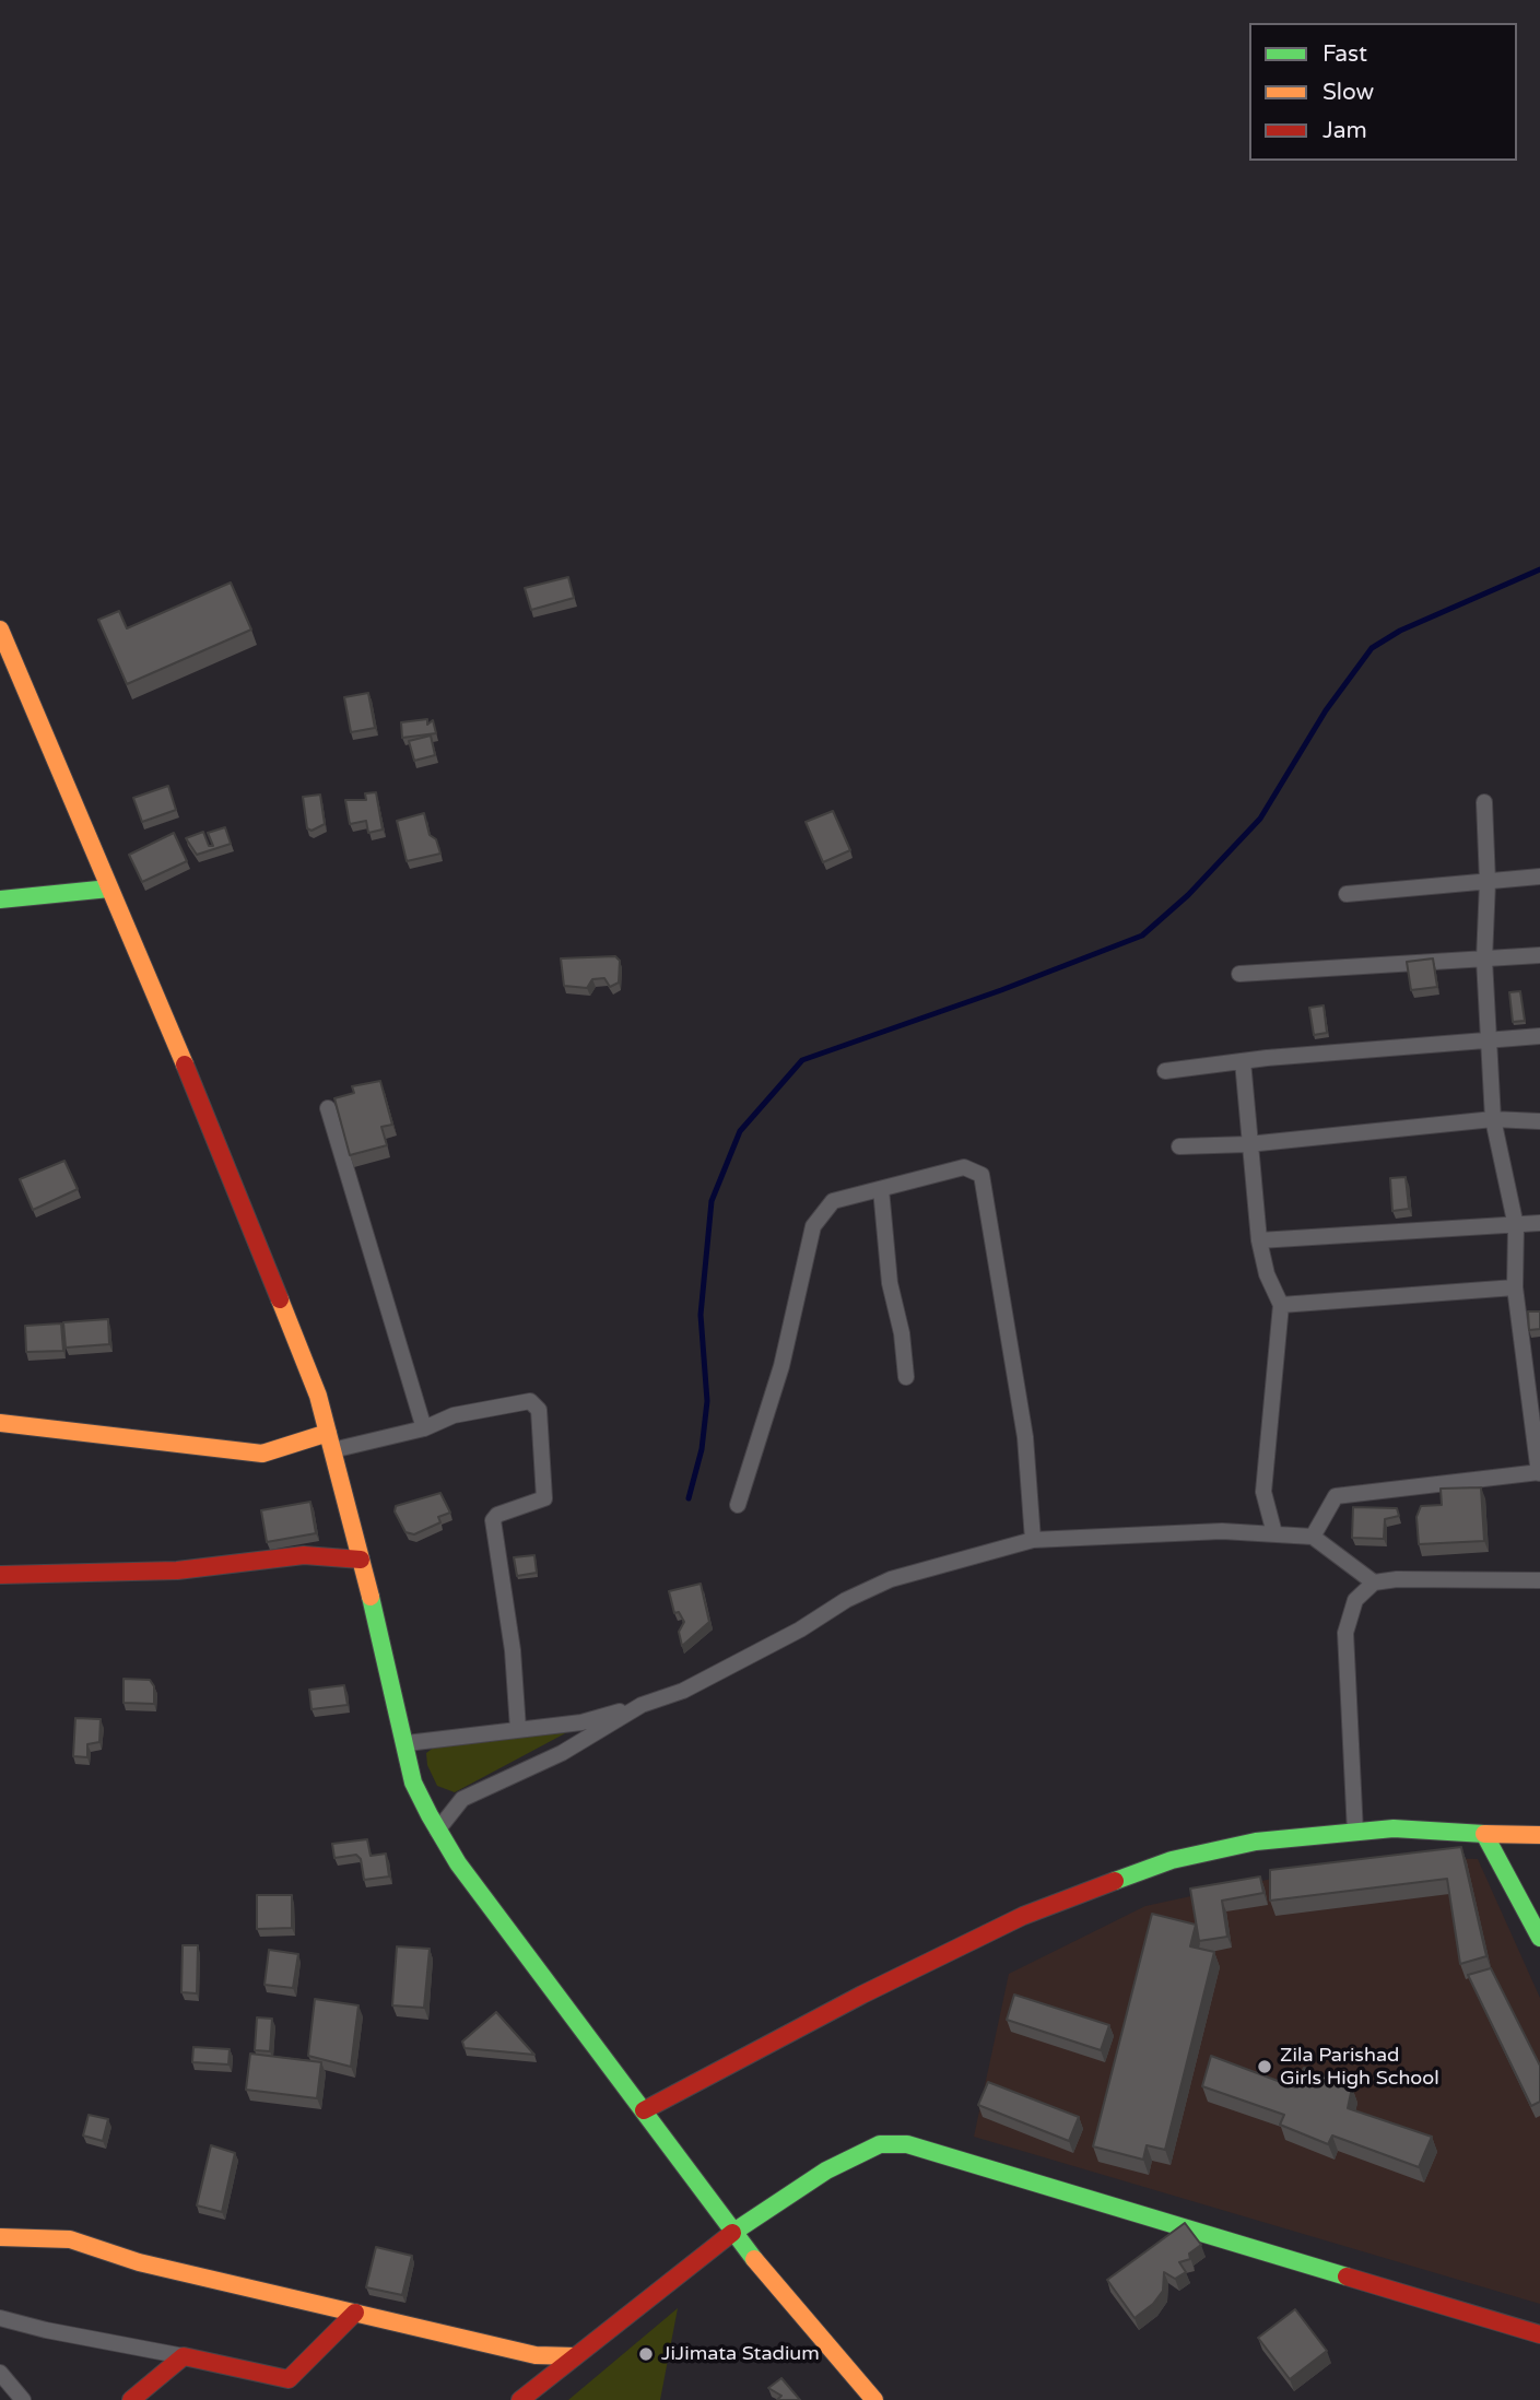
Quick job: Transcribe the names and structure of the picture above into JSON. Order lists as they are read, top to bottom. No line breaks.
{"places":["Zila Parishad Girls High School","JiJimata Stadium"],"legend":["Fast","Slow","Jam"]}
